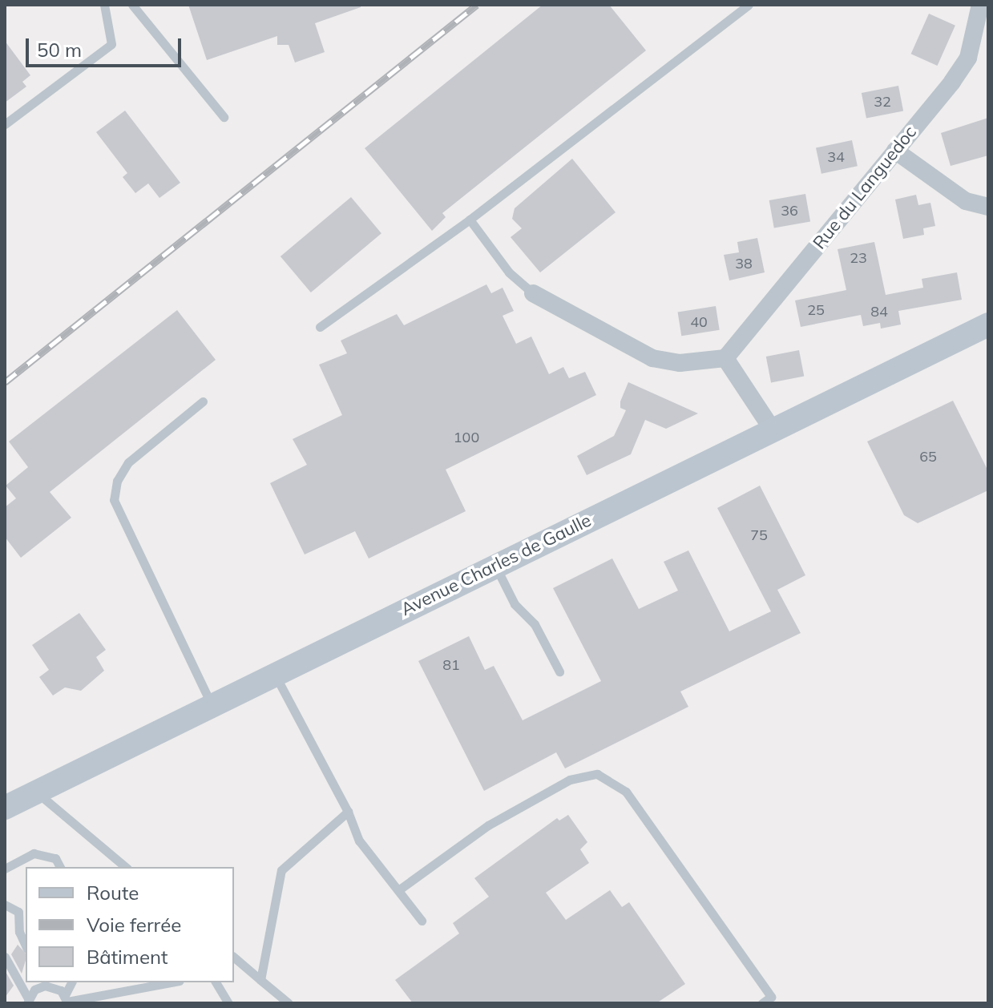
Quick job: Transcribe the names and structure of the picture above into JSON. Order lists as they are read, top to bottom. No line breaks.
{"streets":{"main road":["Avenue Charles de Gaulle"],"street":["Rue du Languedoc"]},"house_numbers":["32","34","36","23","38","25","84","40","100","65","75","81"],"legend":["Route","Voie ferrée","Bâtiment"],"scale_bar":"50 m"}
